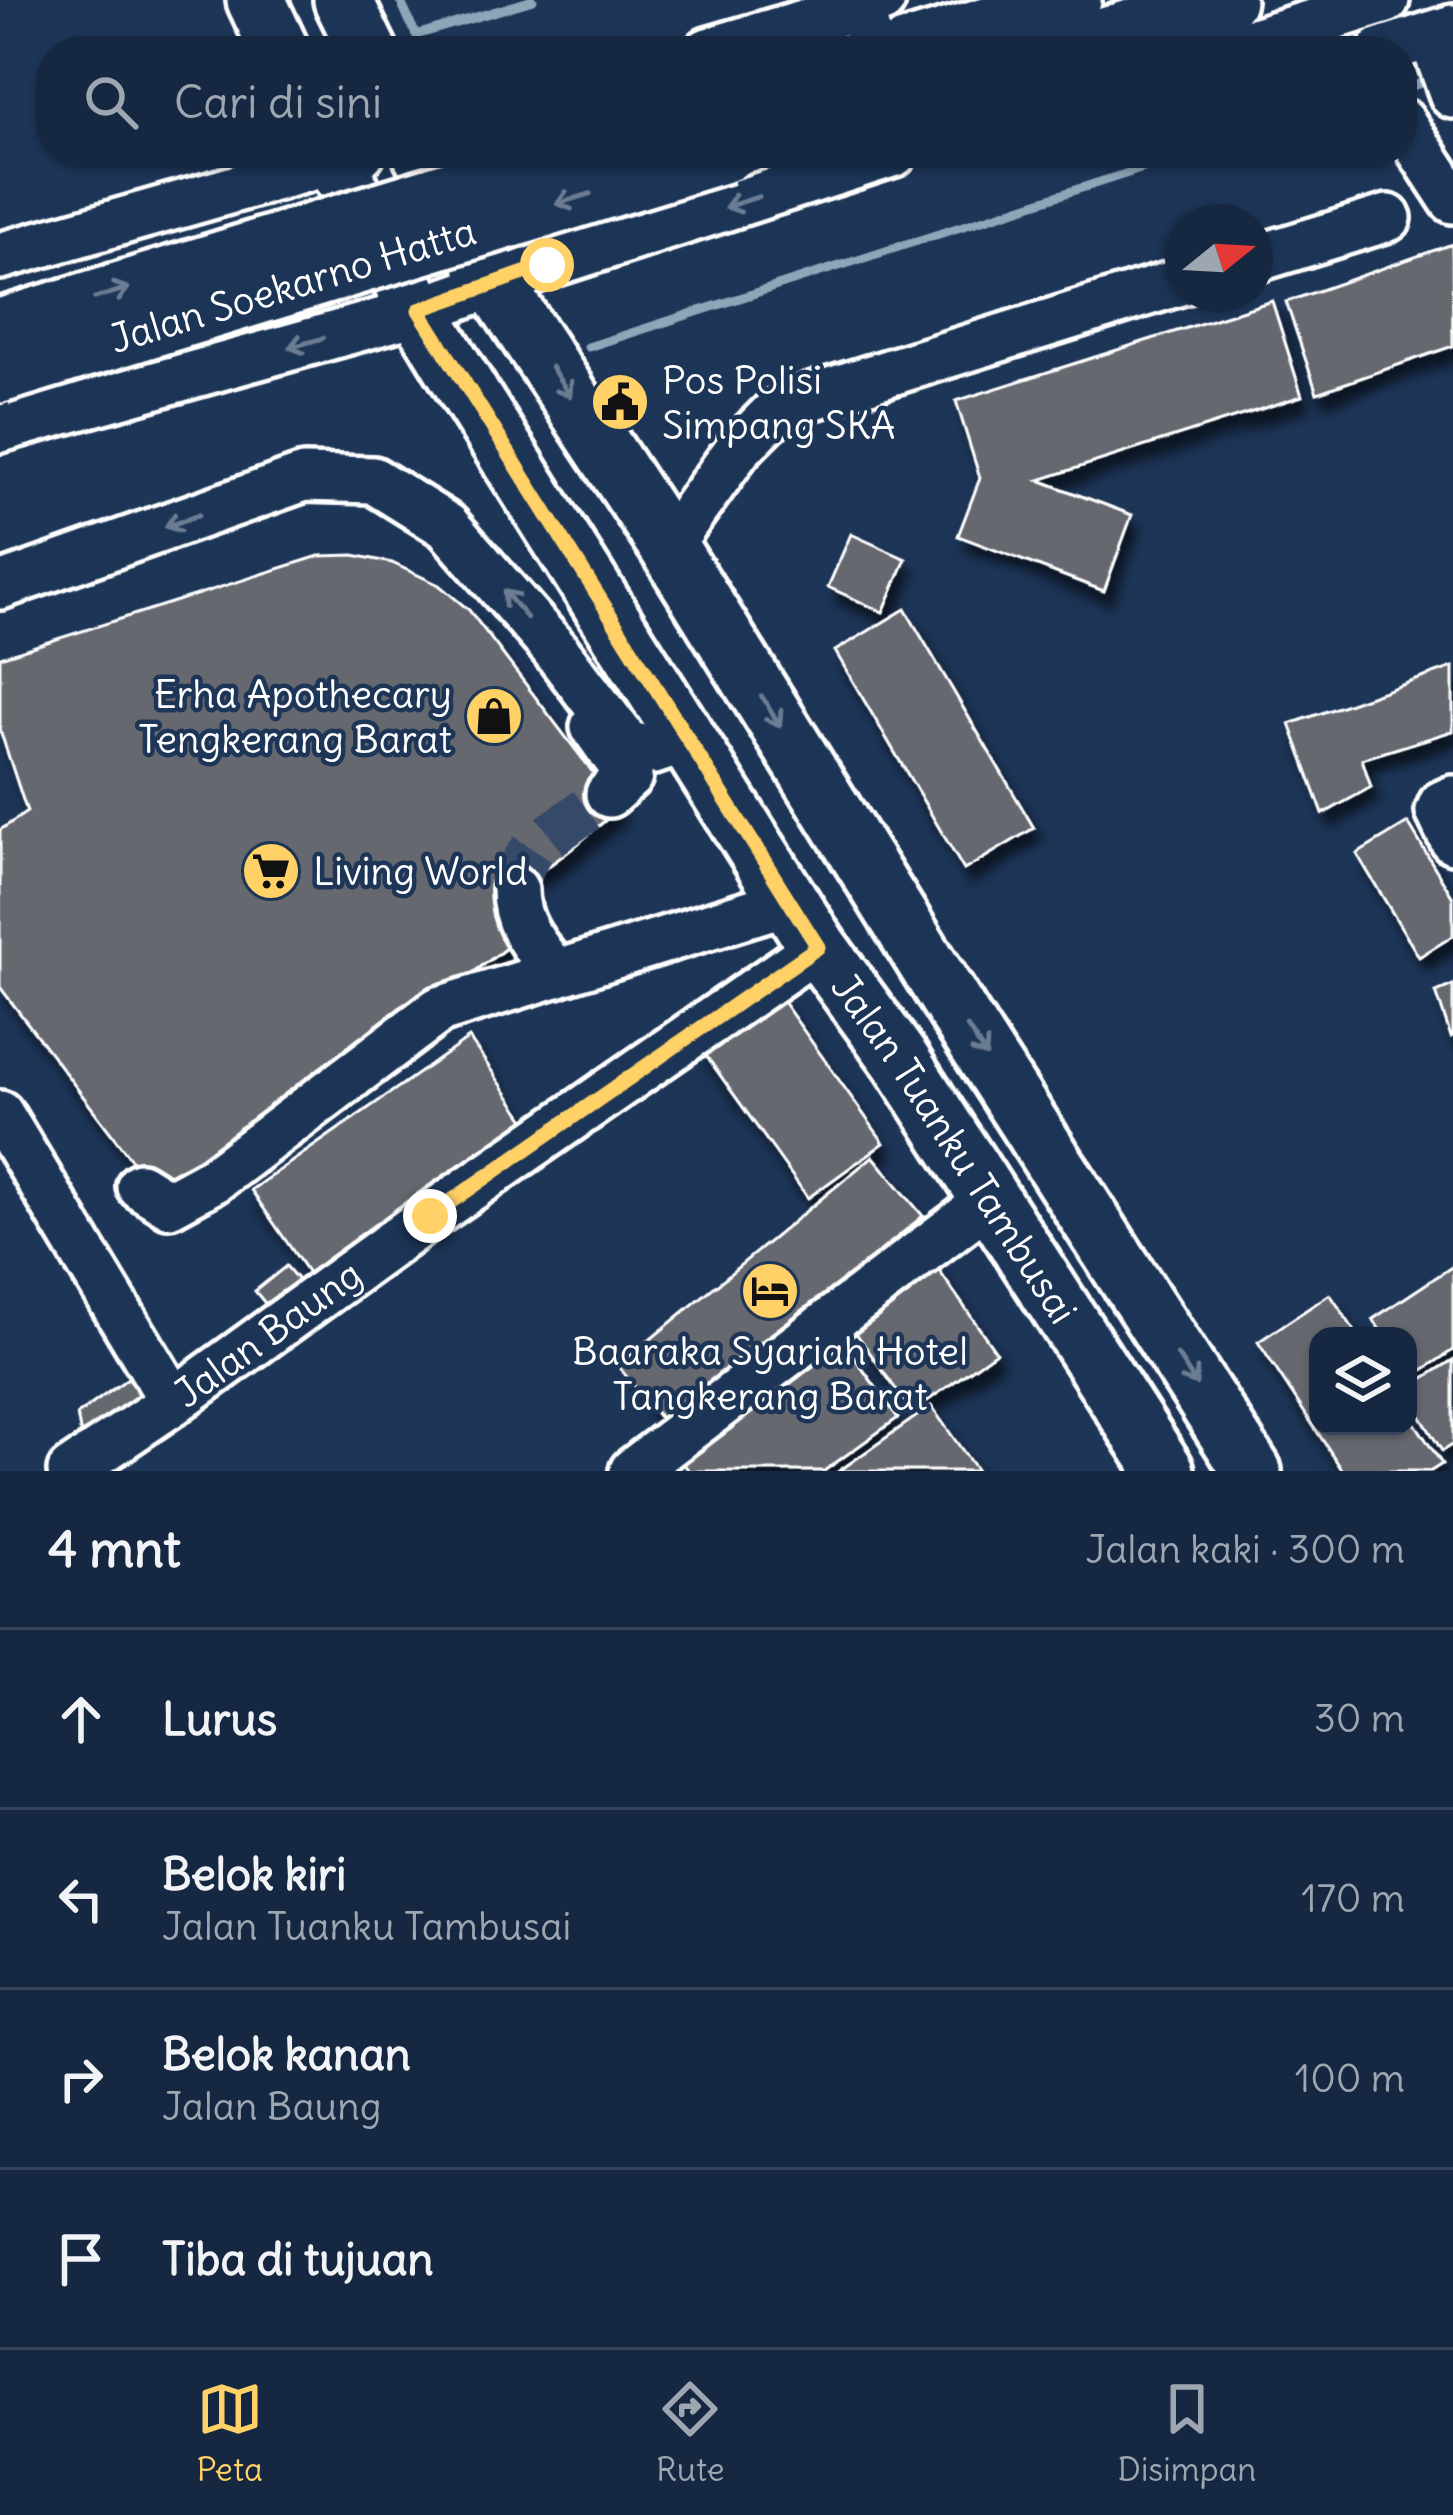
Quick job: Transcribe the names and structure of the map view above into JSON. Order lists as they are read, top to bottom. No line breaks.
{"streets":{"main road":["Jalan Soekarno Hatta","Jalan Tuanku Tambusai"],"street":["Jalan Baung"]},"crossings":[["Jalan Tuanku Tambusai","Jalan Baung"]],"places":{"public building":["Pos Polisi Simpang SKA"],"shop":["Erha Apothecary Tengkerang Barat"],"supermarket":["Living World"],"hotel":["Baaraka Syariah Hotel Tangkerang Barat"]},"north":"right","page":{"search":"Cari di sini","heading":["4 mnt","Jalan kaki · 300 m"],"list":[["Lurus","30 m"],["Belok kiri","Jalan Tuanku Tambusai","170 m"],["Belok kanan","Jalan Baung","100 m"],"Tiba di tujuan"],"nav":["Peta","Rute","Disimpan"]}}
